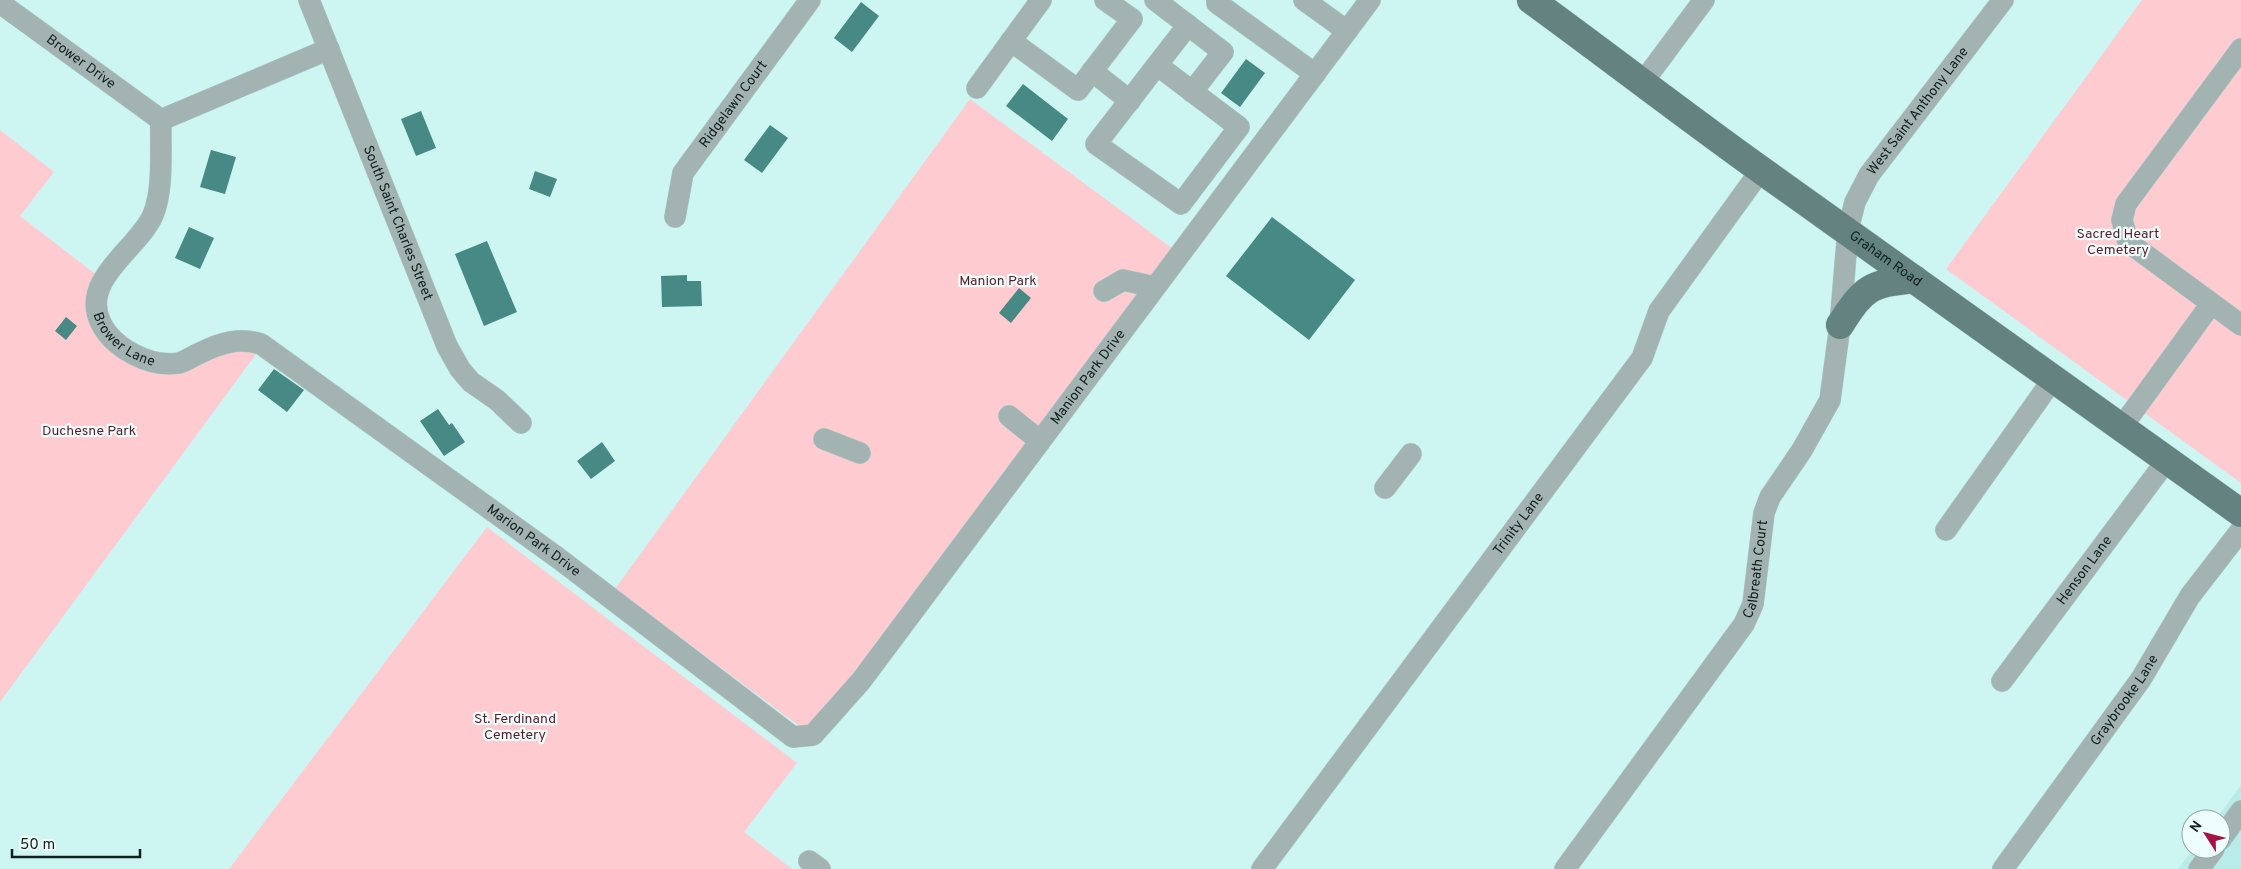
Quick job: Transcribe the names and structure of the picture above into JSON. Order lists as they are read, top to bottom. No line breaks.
{"streets":{"main road":["Graham Road"],"street":["Brower Drive","Ridgelawn Court","West Saint Anthony Lane","South Saint Charles Street","Brower Lane","Manion Park Drive","Trinity Lane","Marion Park Drive","Calbreath Court","Henson Lane","Graybrooke Lane"]},"crossings":[["Brower Drive","Brower Lane"],["West Saint Anthony Lane","Graham Road"],["West Saint Anthony Lane","Calbreath Court"],["Graham Road","Trinity Lane"],["Graham Road","Calbreath Court"],["Graham Road","Henson Lane"],["Brower Lane","Marion Park Drive"],["Manion Park Drive","Marion Park Drive"]],"parks":["Sacred Heart Cemetery","Manion Park","Duchesne Park","St. Ferdinand Cemetery"],"scale_bar":"50 m","north":"top left"}
